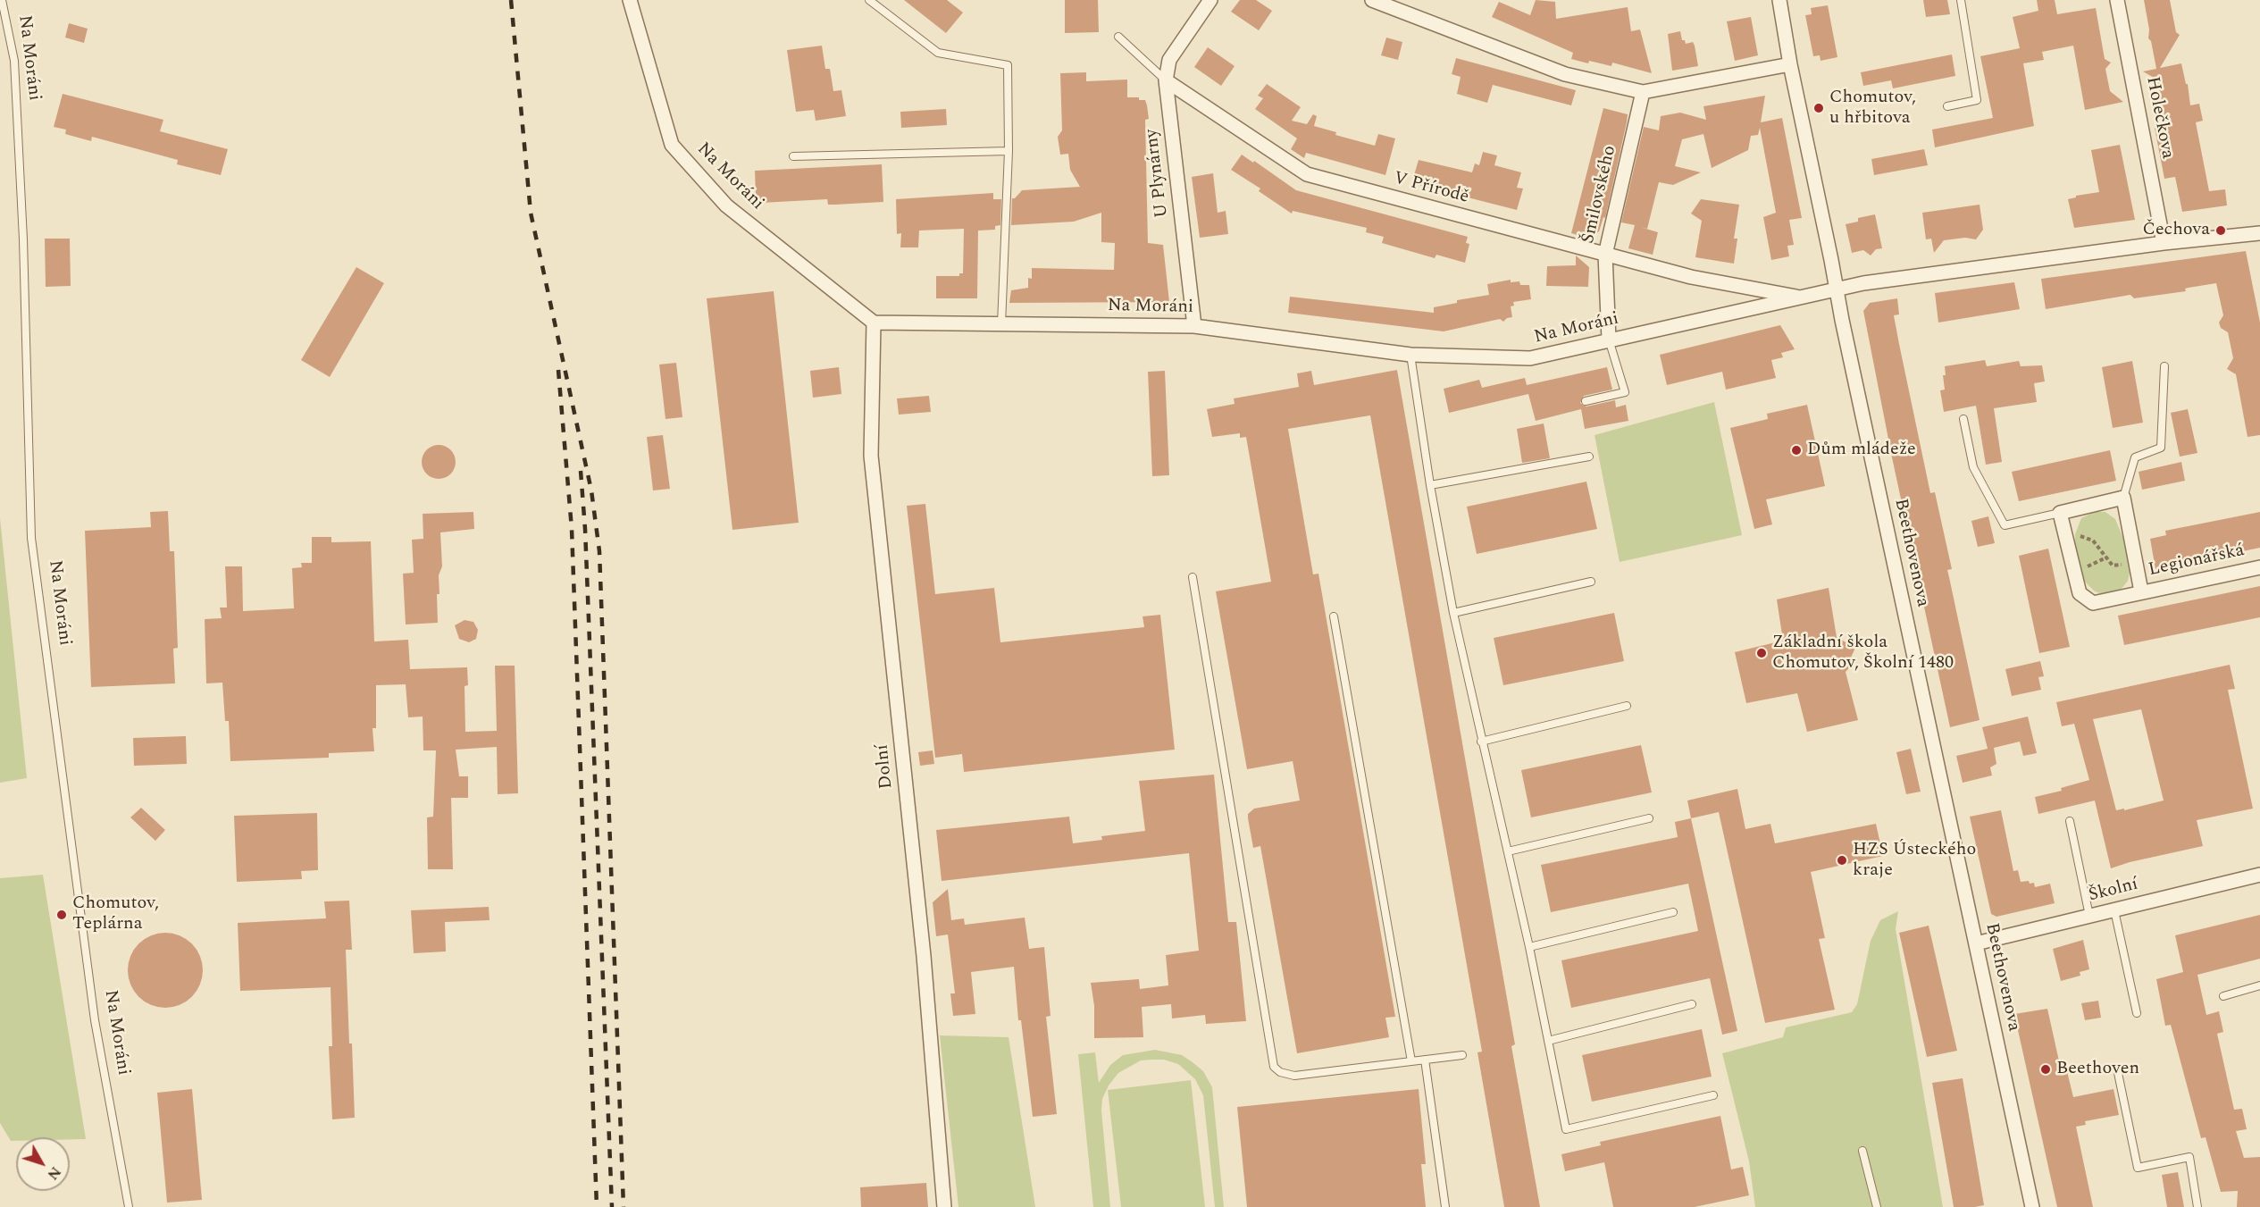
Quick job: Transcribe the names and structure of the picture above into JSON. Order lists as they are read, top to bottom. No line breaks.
{"streets":{"street":["Na Moráni","Holečkova","U Plynárny","V Přírodě","Šmilovského","Beethovenova","Legionářská","Dolní","Školní"]},"crossings":[["Na Moráni","U Plynárny"],["Na Moráni","V Přírodě"],["Na Moráni","Šmilovského"],["Na Moráni","Beethovenova"],["Na Moráni","Dolní"],["U Plynárny","V Přírodě"],["V Přírodě","Šmilovského"],["Beethovenova","Školní"]],"places":["Chomutov, u hřbitova","Čechova","Dům mládeže","Základní škola Chomutov, Školní 1480","HZS Ústeckého kraje","Chomutov, Teplárna","Beethoven"],"north":"bottom right"}
